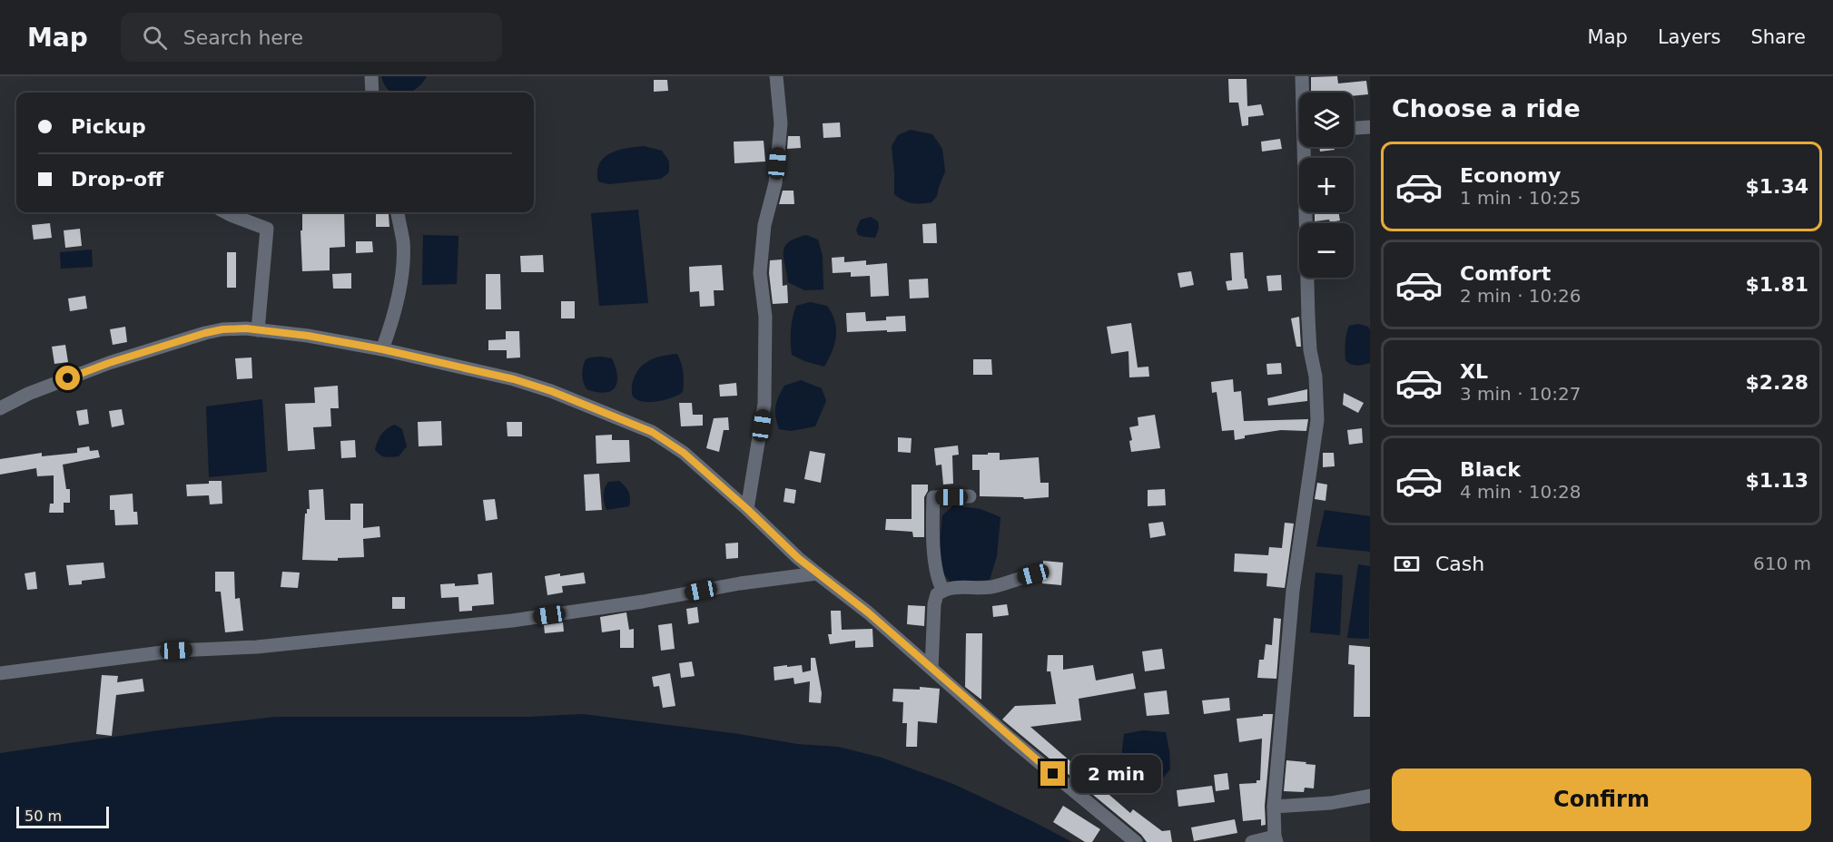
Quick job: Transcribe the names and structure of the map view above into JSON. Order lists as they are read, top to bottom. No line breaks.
{"scale_bar":"50 m","page":{"header":"Map","search":"Search here","nav":["Map","Layers","Share"],"heading":"Choose a ride","map_buttons":["+","−"],"banner":["Pickup","Drop-off"],"list":[{"name":"Economy","note":"1 min · 10:25","value":"$1.34"},{"name":"Comfort","note":"2 min · 10:26","value":"$1.81"},{"name":"XL","note":"3 min · 10:27","value":"$2.28"},{"name":"Black","note":"4 min · 10:28","value":"$1.13"}],"pay":["Cash","610 m"],"bubble":"2 min","buttons":"Confirm","scale":"50 m"}}
